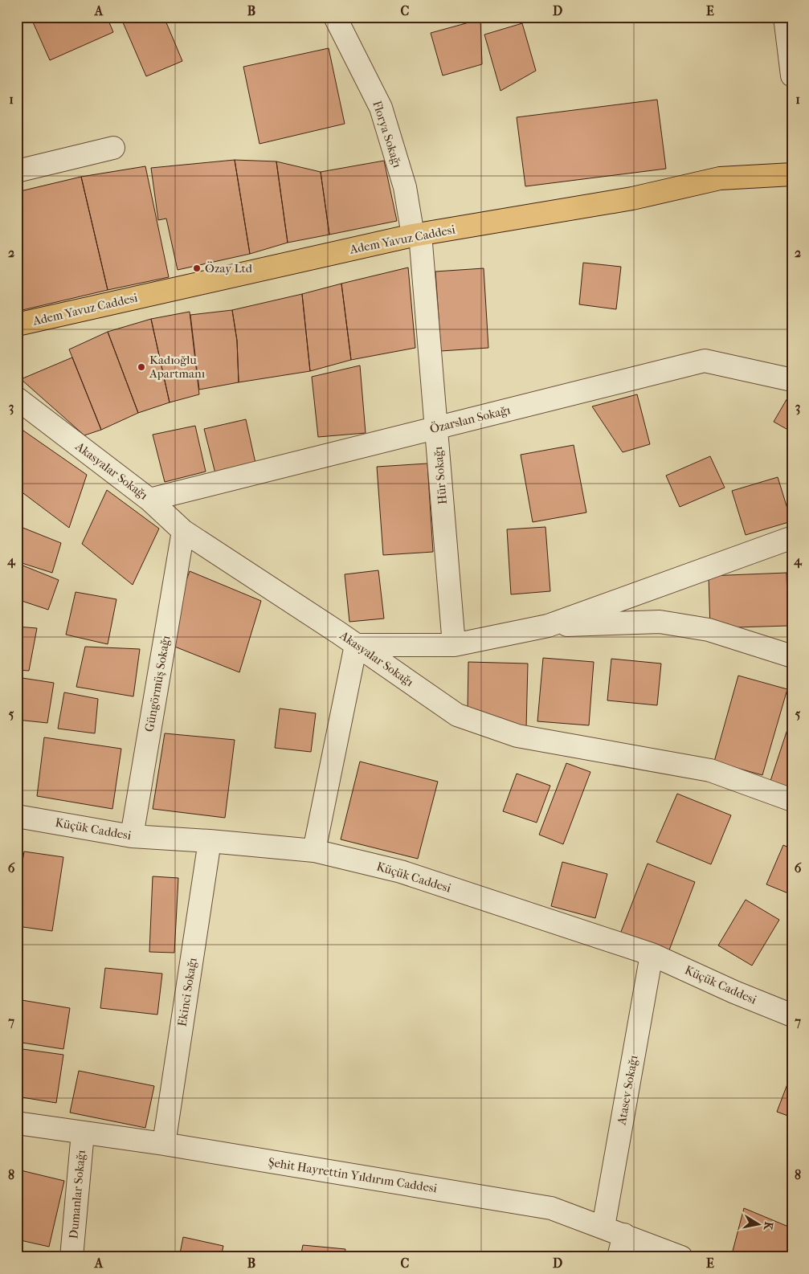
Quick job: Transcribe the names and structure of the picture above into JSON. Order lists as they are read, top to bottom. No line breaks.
{"streets":{"main road":["Adem Yavuz Caddesi"],"street":["Florya Sokağı","Özarslan Sokağı","Akasyalar Sokağı","Hür Sokağı","Güngörmüş Sokağı","Küçük Caddesi","Ekinci Sokağı","Atasev Sokağı","Şehit Hayrettin Yıldırım Caddesi","Dumanlar Sokağı"]},"crossings":[["Florya Sokağı","Adem Yavuz Caddesi"],["Florya Sokağı","Hür Sokağı"],["Adem Yavuz Caddesi","Hür Sokağı"],["Özarslan Sokağı","Akasyalar Sokağı"],["Özarslan Sokağı","Hür Sokağı"],["Akasyalar Sokağı","Güngörmüş Sokağı"],["Güngörmüş Sokağı","Küçük Caddesi"],["Küçük Caddesi","Ekinci Sokağı"],["Küçük Caddesi","Atasev Sokağı"],["Ekinci Sokağı","Şehit Hayrettin Yıldırım Caddesi"],["Atasev Sokağı","Şehit Hayrettin Yıldırım Caddesi"],["Şehit Hayrettin Yıldırım Caddesi","Dumanlar Sokağı"]],"places":["Özay Ltd","Kadıoğlu Apartmanı"],"north":"right","grid":{"columns":["A","B","C","D","E"],"rows":["1","2","3","4","5","6","7","8"]}}
